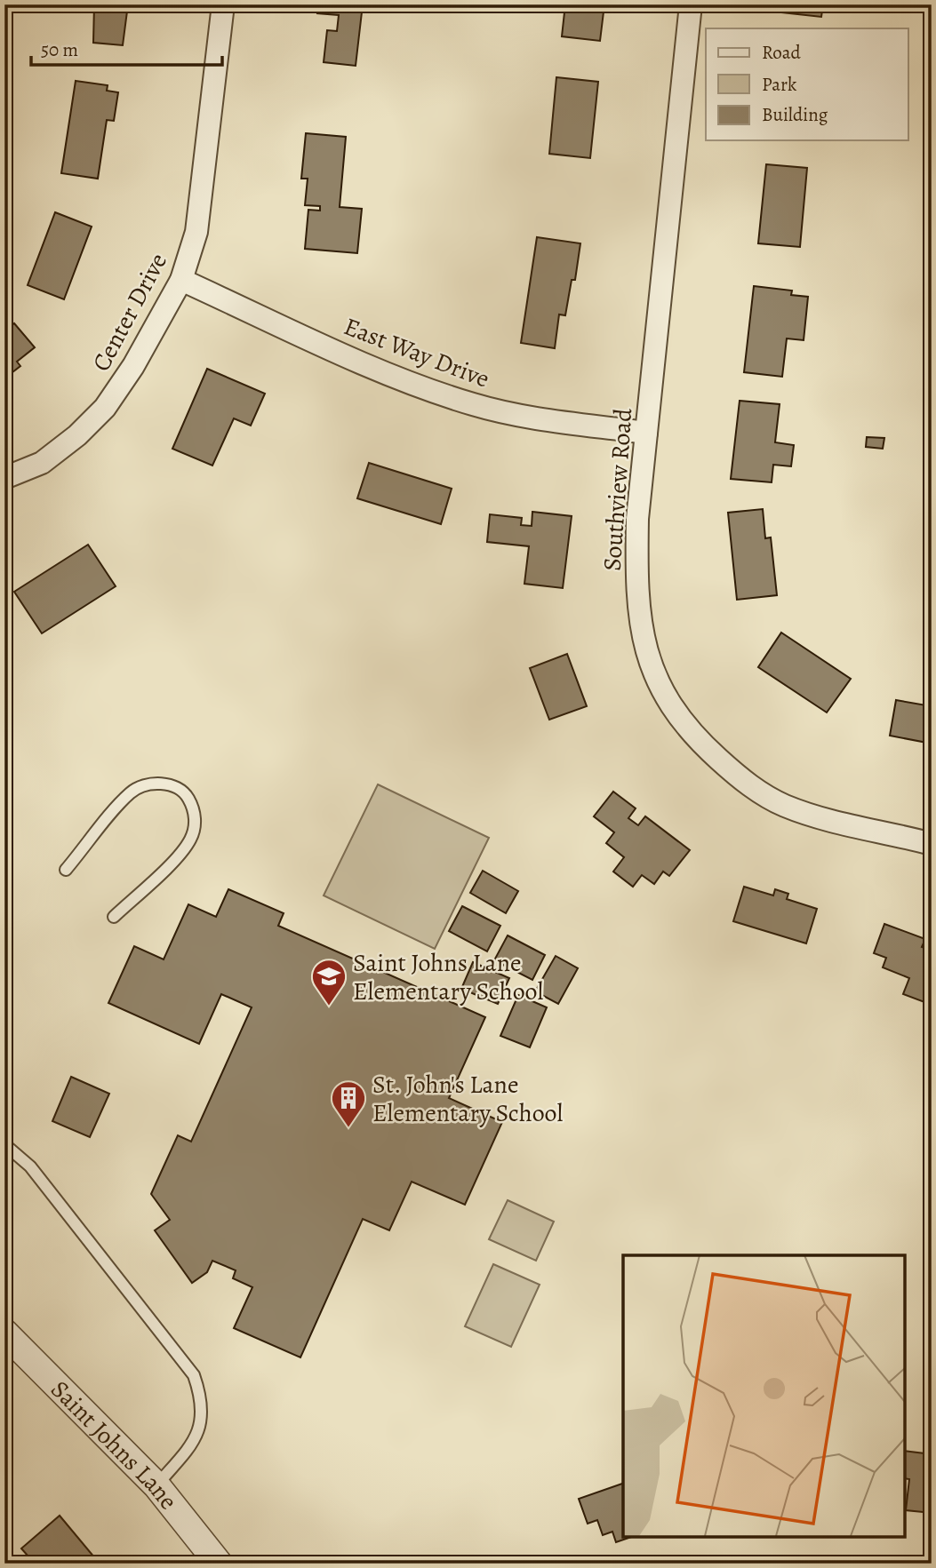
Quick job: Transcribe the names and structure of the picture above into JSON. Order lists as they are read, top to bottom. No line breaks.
{"streets":{"street":["Center Drive","East Way Drive","Southview Road","Saint Johns Lane"]},"crossings":[["Center Drive","East Way Drive"],["East Way Drive","Southview Road"]],"places":{"school or university":["Saint Johns Lane Elementary School"],"building":["St. John's Lane Elementary School"]},"legend":["Road","Park","Building"],"scale_bar":"50 m"}
